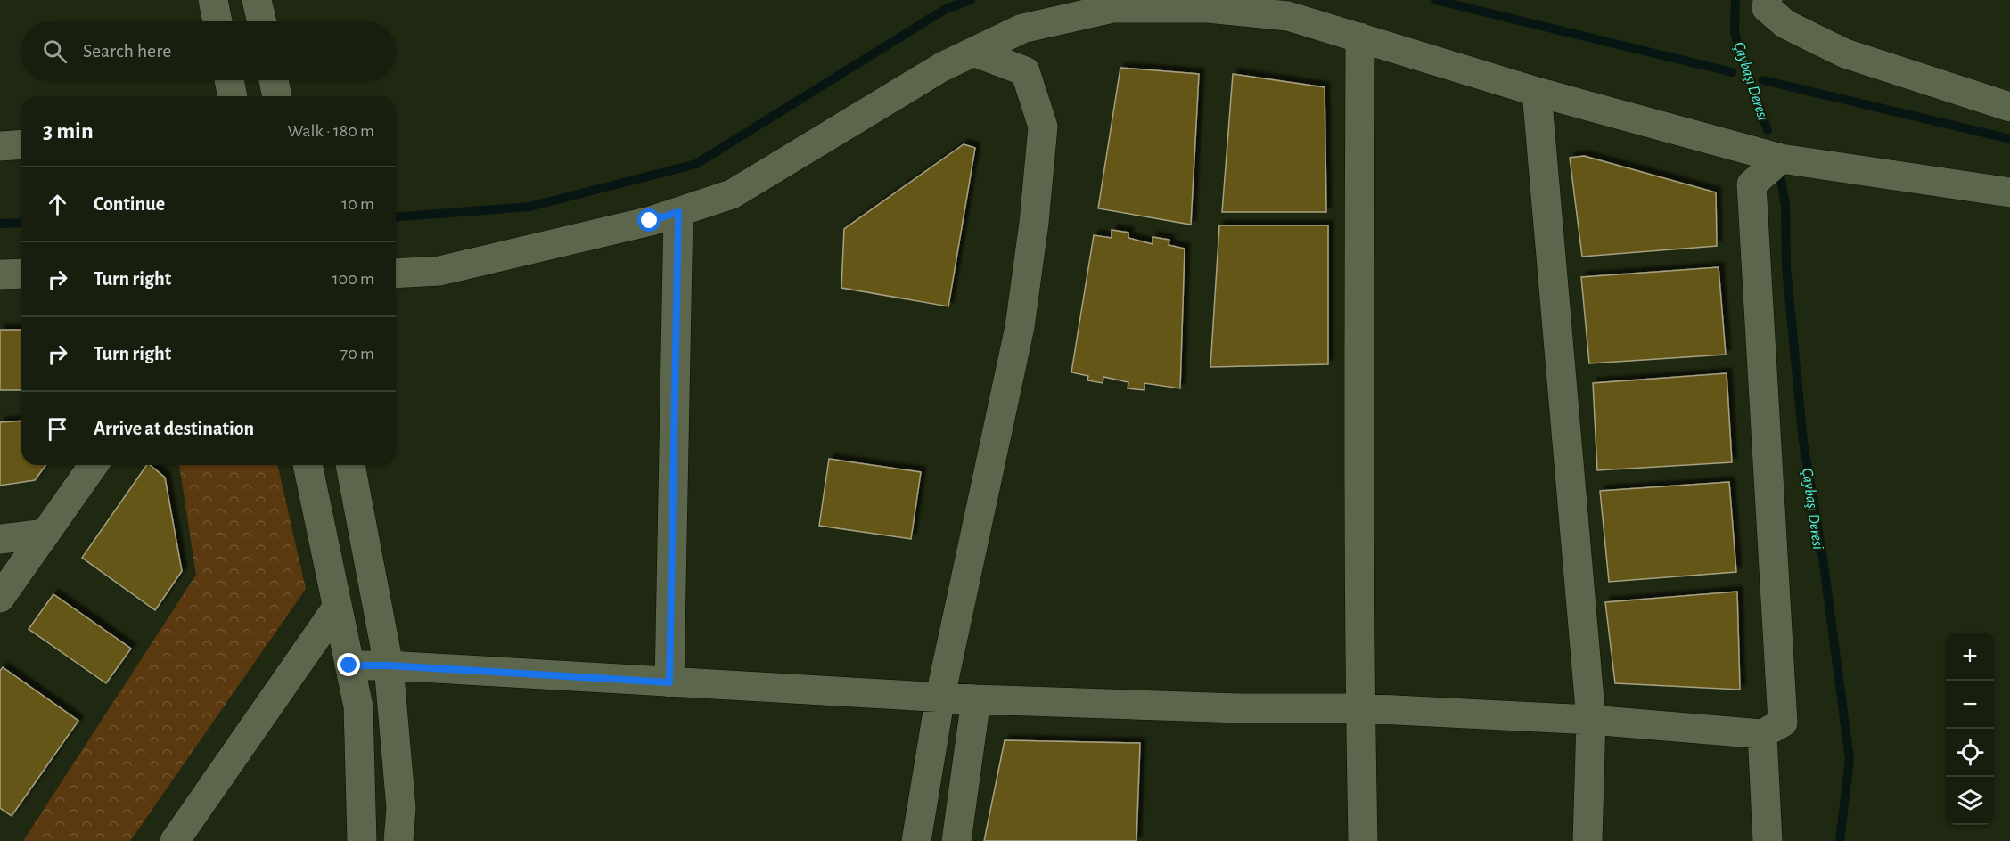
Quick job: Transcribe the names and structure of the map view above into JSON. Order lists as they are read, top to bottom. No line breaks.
{"water":["Çaybaşı Deresi"],"page":{"search":"Search here","heading":["3 min","Walk · 180 m"],"list":[["Continue","10 m"],["Turn right","100 m"],["Turn right","70 m"],"Arrive at destination"],"map_buttons":["+","−"]}}
